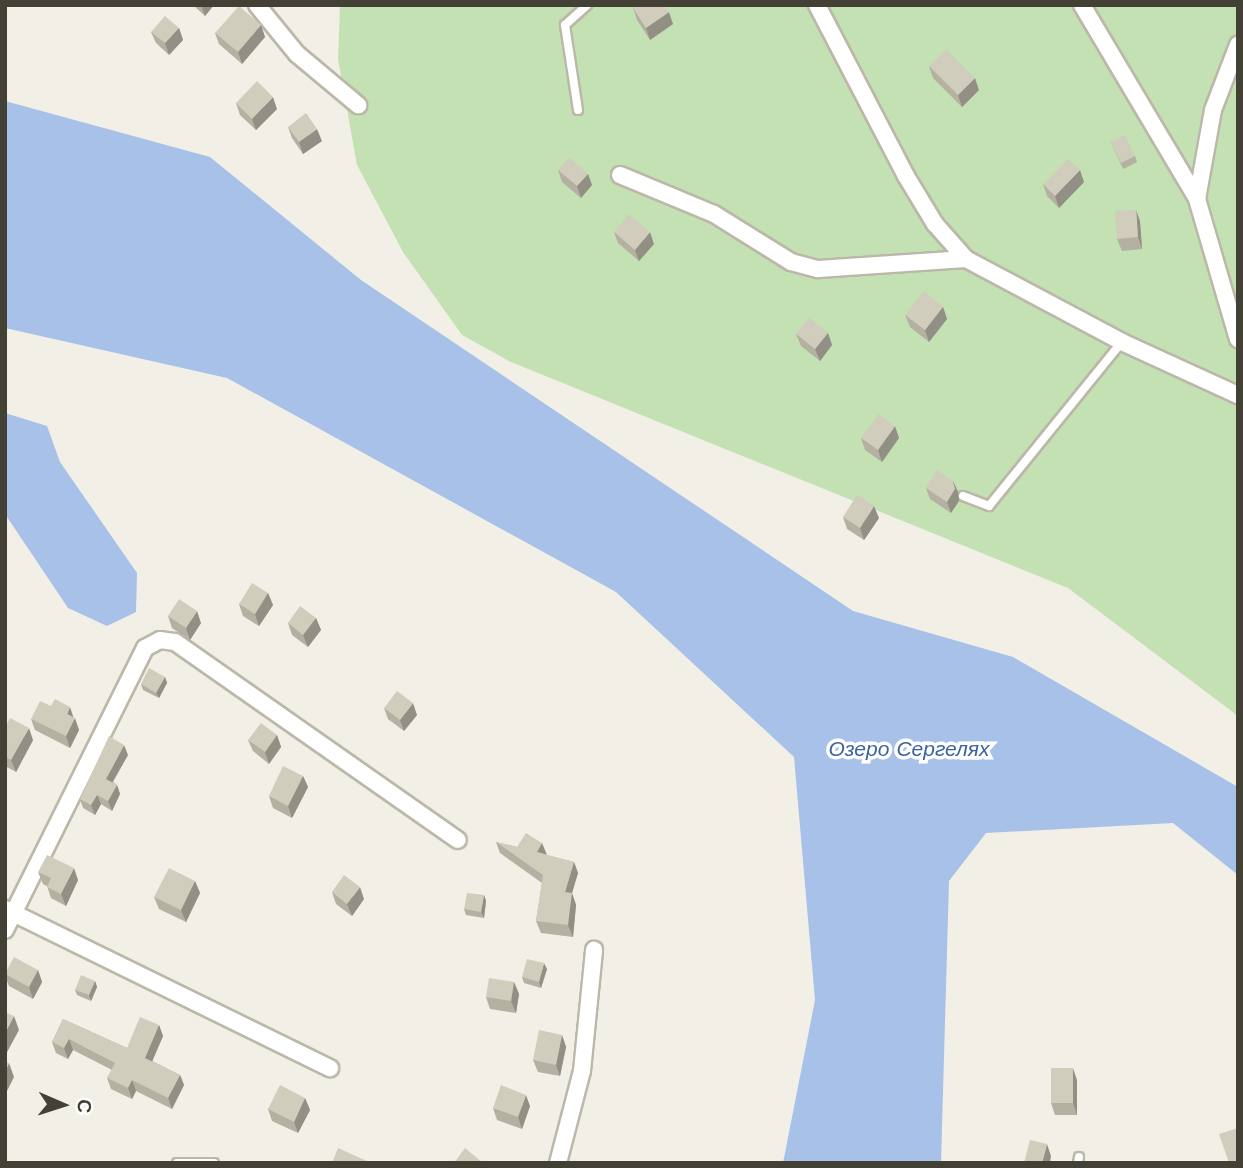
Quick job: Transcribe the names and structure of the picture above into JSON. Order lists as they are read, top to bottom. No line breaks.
{"water":["Озеро Сергелях"],"north":"right"}
